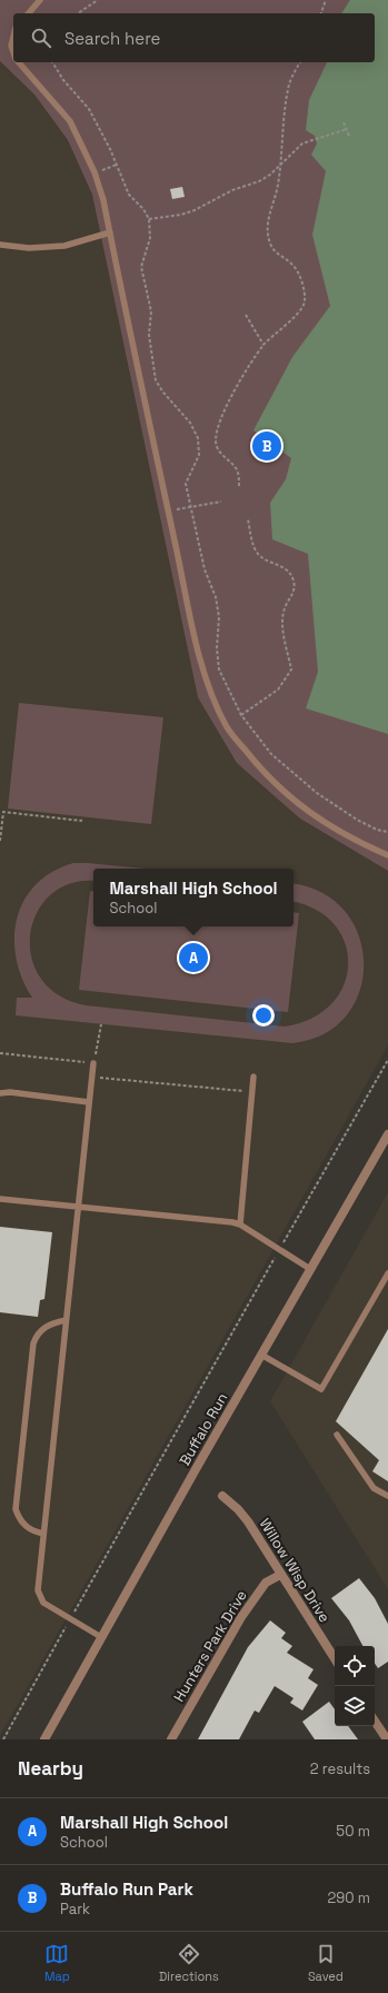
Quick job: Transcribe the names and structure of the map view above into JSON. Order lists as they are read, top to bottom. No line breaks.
{"streets":{"street":["Buffalo Run","Willow Wisp Drive","Hunters Park Drive"]},"crossings":[["Willow Wisp Drive","Hunters Park Drive"]],"page":{"search":"Search here","pins":["B","A"],"popup":["Marshall High School","School"],"heading":["Nearby","2 results"],"list":[{"mark":"A","name":"Marshall High School","note":"School","value":"50 m"},{"mark":"B","name":"Buffalo Run Park","note":"Park","value":"290 m"}],"nav":["Map","Directions","Saved"]}}
